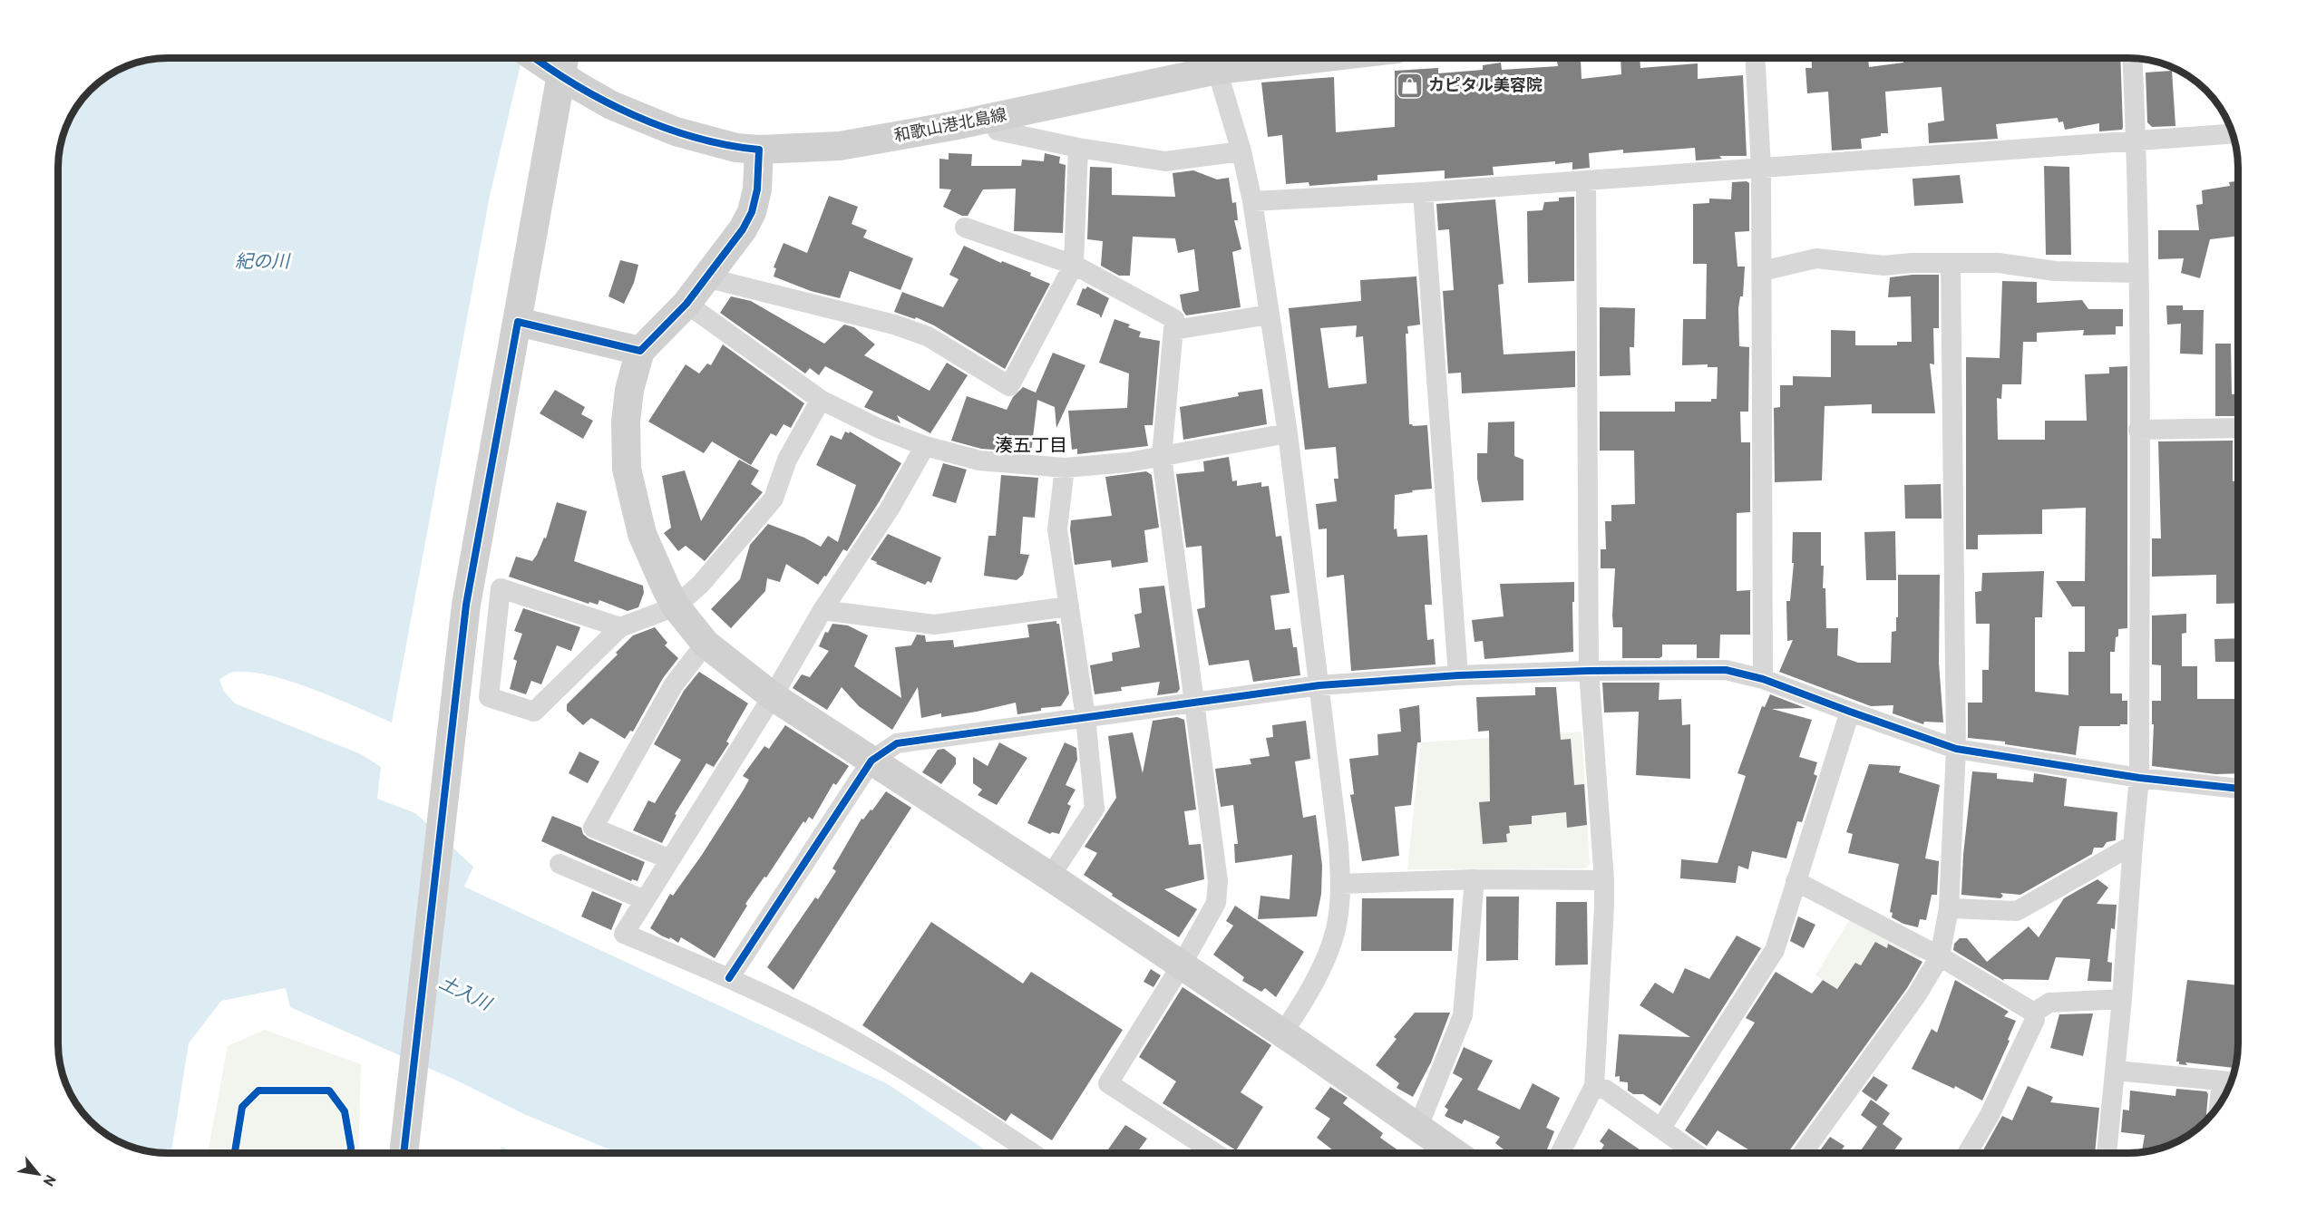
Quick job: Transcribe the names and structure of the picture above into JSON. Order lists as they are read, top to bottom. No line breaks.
{"streets":{"street":["和歌山港北島線"]},"districts":["湊五丁目"],"water":["紀の川","土入川"],"places":{"shop":["カピタル美容院"]},"north":"bottom right"}
